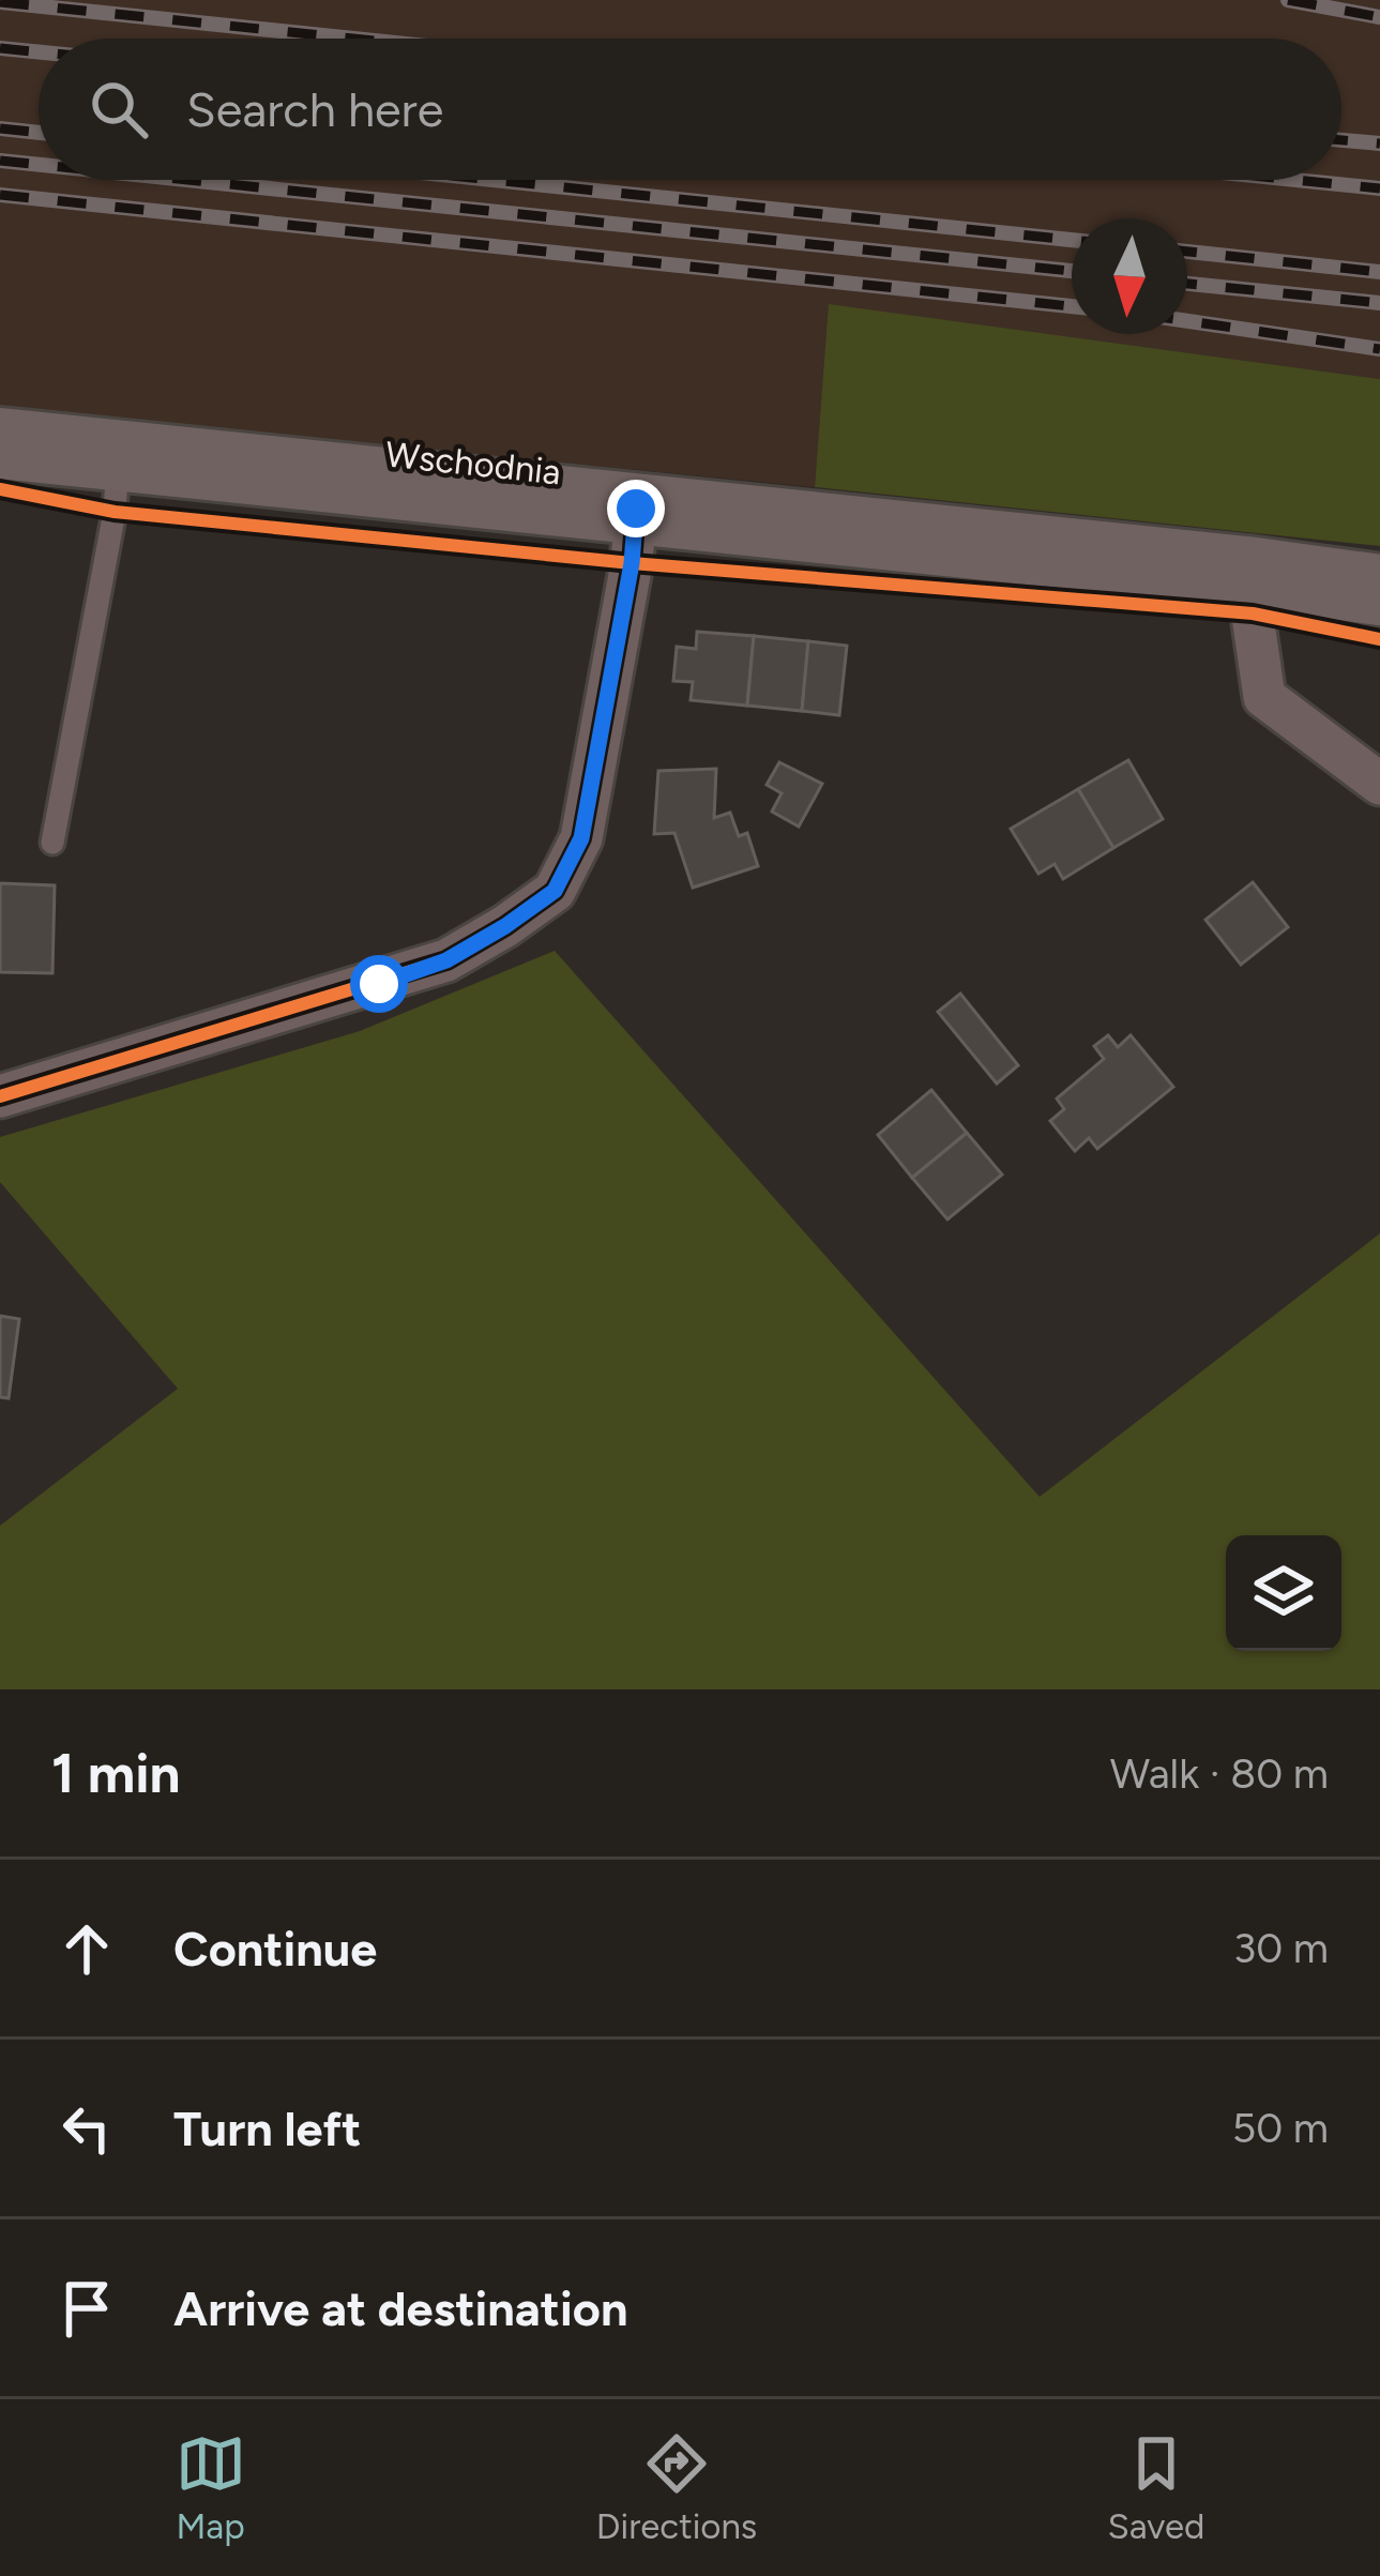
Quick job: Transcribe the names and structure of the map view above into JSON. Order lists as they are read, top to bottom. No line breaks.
{"streets":{"highway":["Wschodnia"]},"north":"bottom","page":{"search":"Search here","heading":["1 min","Walk · 80 m"],"list":[["Continue","30 m"],["Turn left","50 m"],"Arrive at destination"],"nav":["Map","Directions","Saved"]}}
